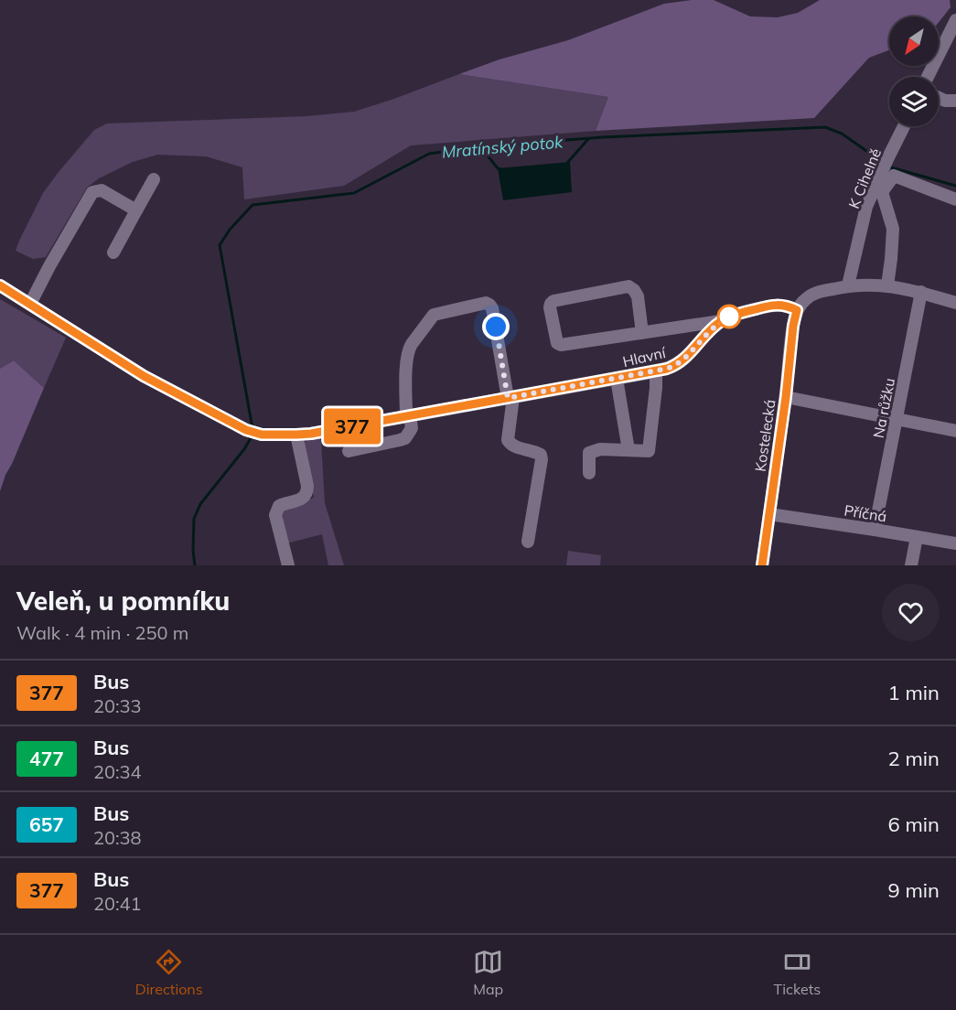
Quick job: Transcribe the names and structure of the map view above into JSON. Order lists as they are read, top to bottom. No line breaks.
{"streets":{"street":["K Cihelně","Hlavní","Na růžku","Kostelecká","Příčná"]},"crossings":[["Hlavní","Kostelecká"],["Na růžku","Příčná"],["Kostelecká","Příčná"]],"water":["Mratínský potok"],"lines":["bus line 377"],"north":"bottom left","page":{"on_map":"377","heading":["Veleň, u pomníku","Walk · 4 min · 250 m"],"list":[{"mark":"377","name":"Bus","note":"20:33","value":"1 min"},{"mark":"477","name":"Bus","note":"20:34","value":"2 min"},{"mark":"657","name":"Bus","note":"20:38","value":"6 min"},{"mark":"377","name":"Bus","note":"20:41","value":"9 min"}],"tabs":["Directions","Map","Tickets"]}}
